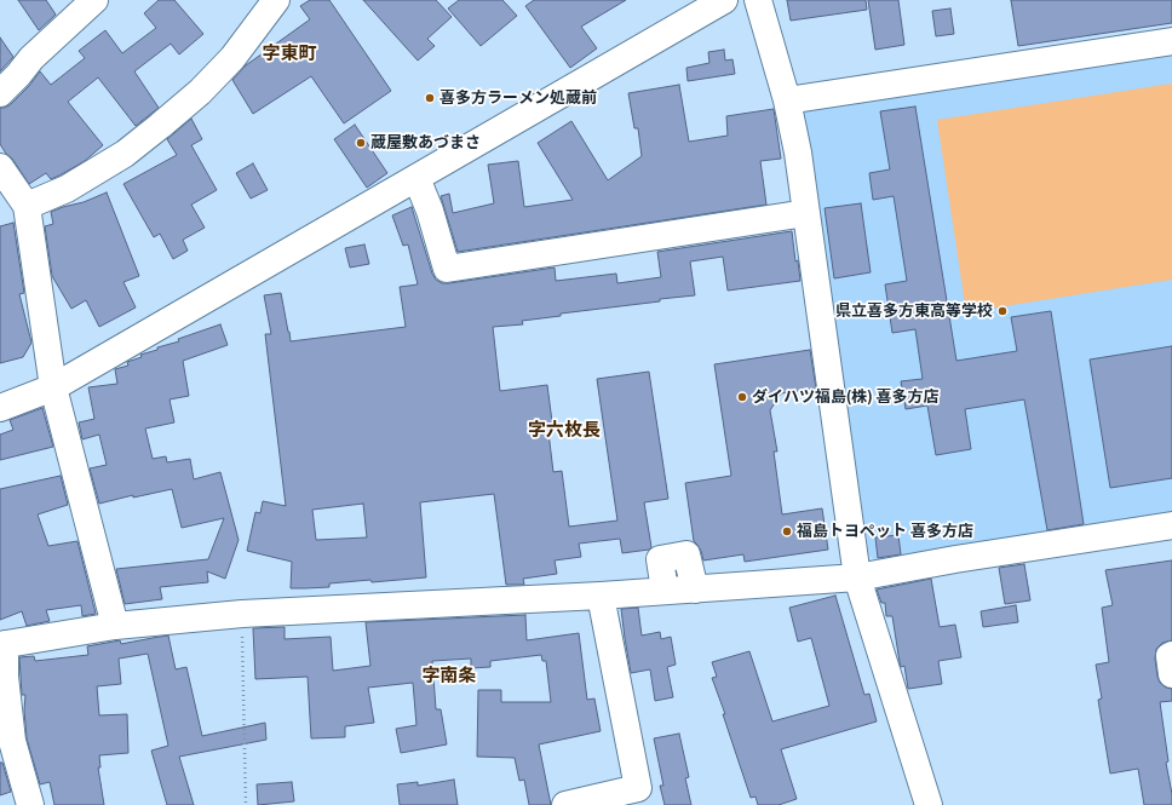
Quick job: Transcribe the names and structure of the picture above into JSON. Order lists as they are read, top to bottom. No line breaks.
{"districts":["字東町","字六枚長","字南条"],"places":["喜多方ラーメン処蔵前","蔵屋敷あづまさ","県立喜多方東高等学校","ダイハツ福島(株) 喜多方店","福島トヨペット 喜多方店"]}
